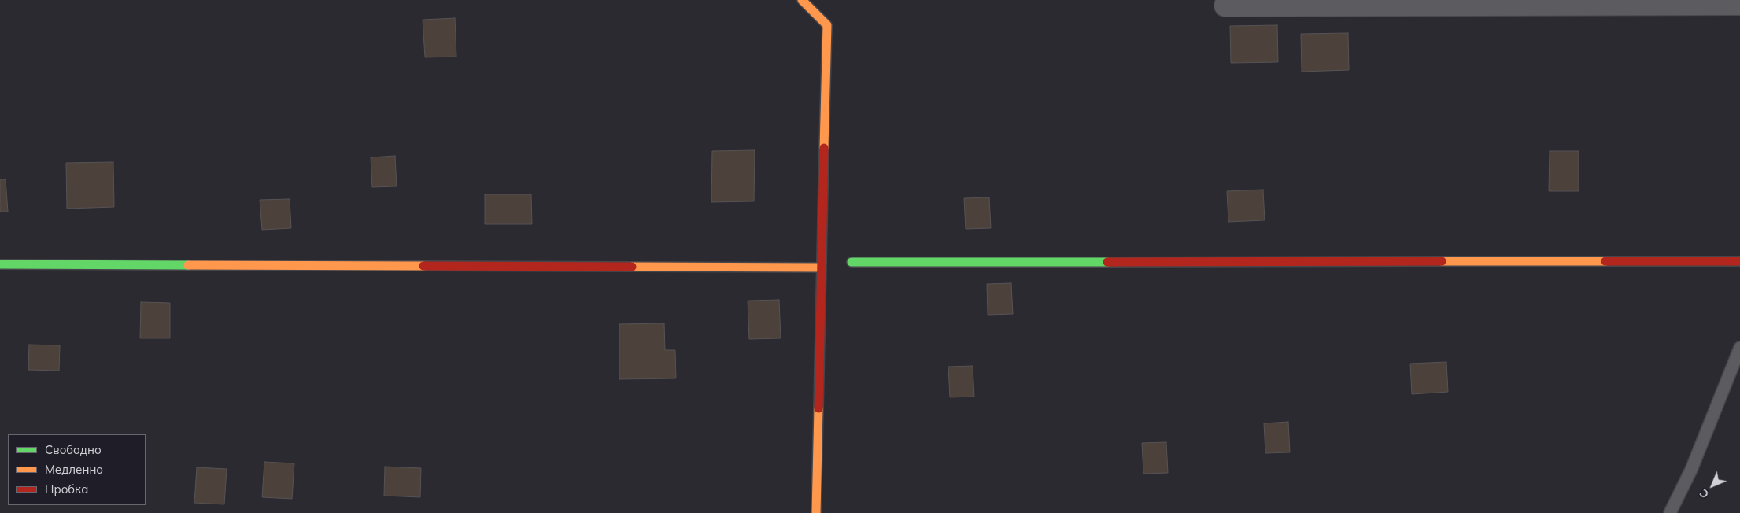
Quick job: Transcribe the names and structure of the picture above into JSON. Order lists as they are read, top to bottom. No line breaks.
{"legend":["Свободно","Медленно","Пробка"],"north":"bottom left"}
